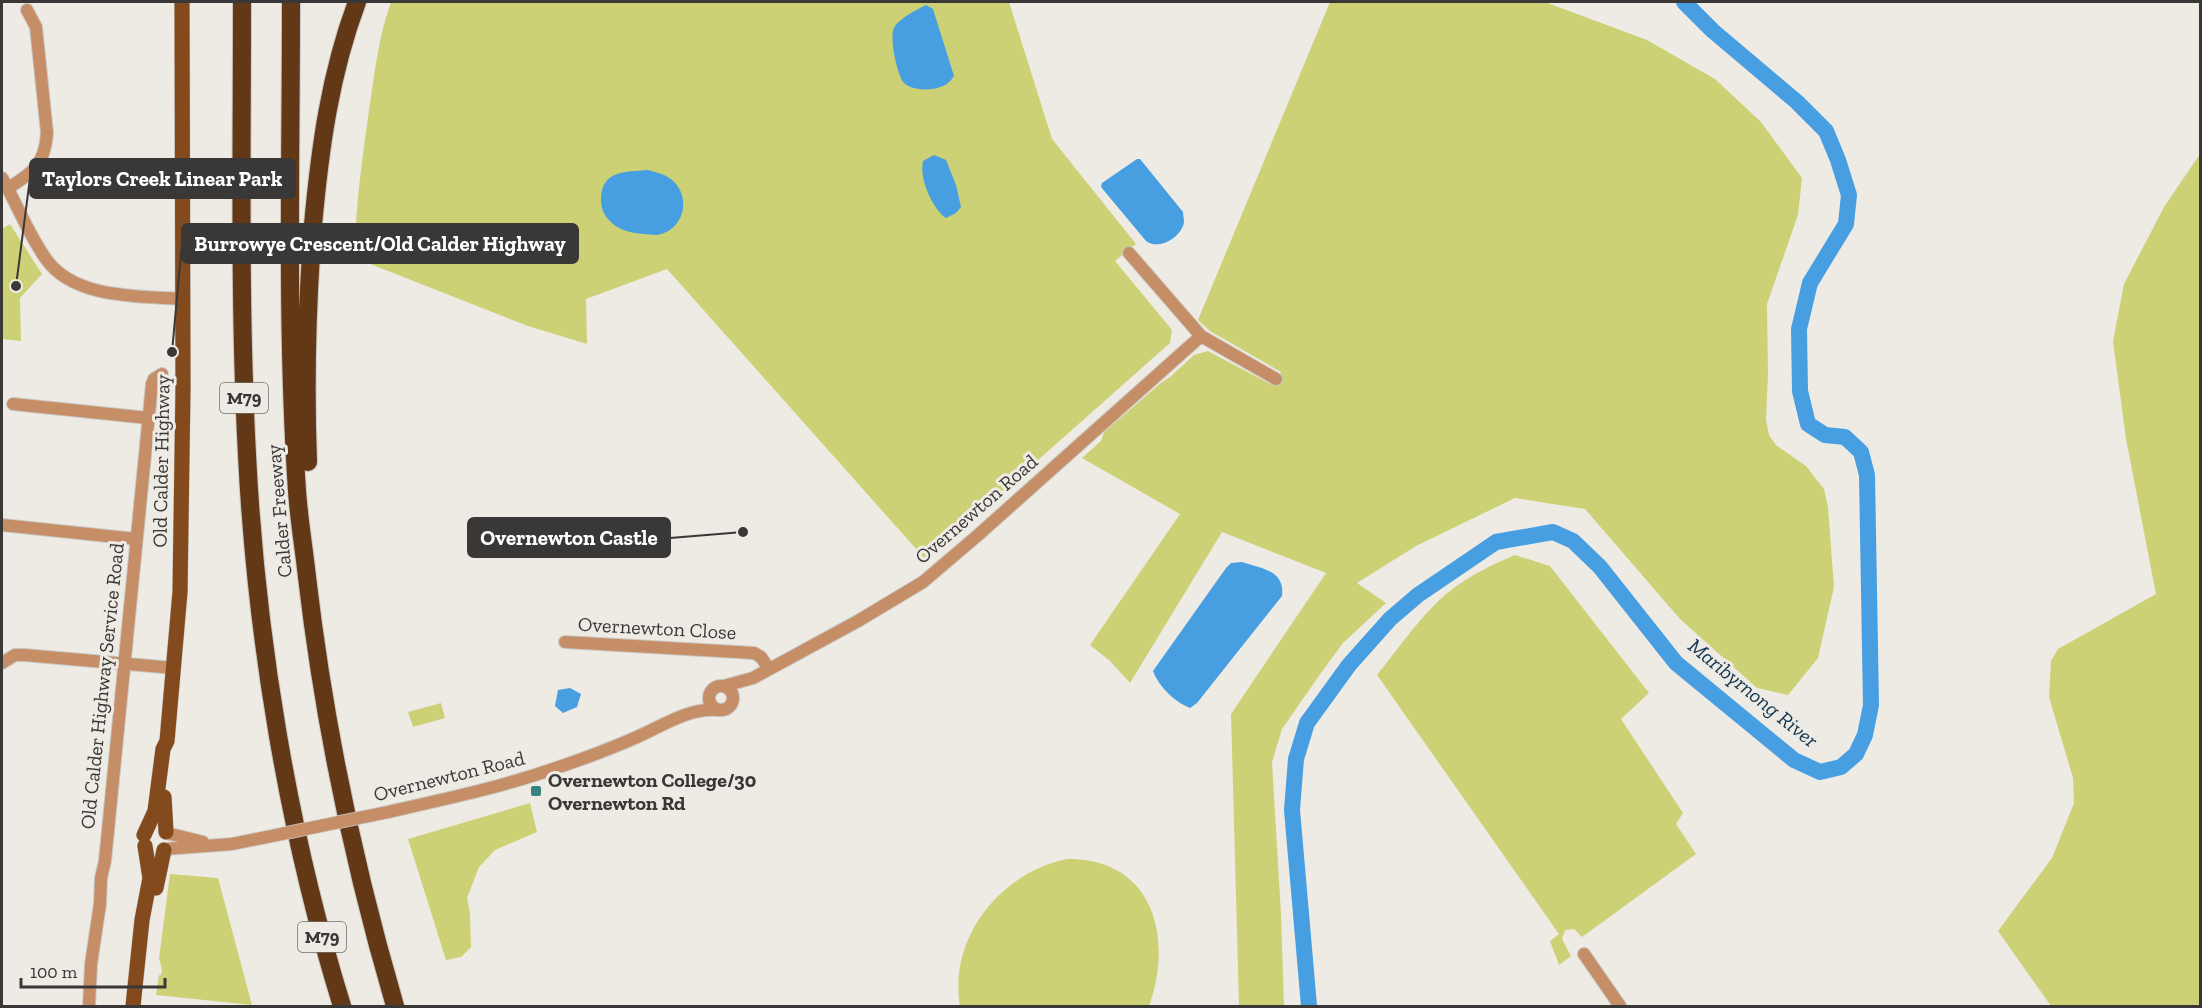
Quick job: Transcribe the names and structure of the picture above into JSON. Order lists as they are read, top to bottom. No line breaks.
{"streets":{"highway":["M79","Calder Freeway"],"main road":["Old Calder Highway"],"street":["Overnewton Road","Overnewton Close","Old Calder Highway Service Road"]},"crossings":[["Old Calder Highway","Overnewton Road"],["Overnewton Road","Overnewton Close"]],"water":["Maribyrnong River"],"places":{"other":["Taylors Creek Linear Park","Burrowye Crescent/Old Calder Highway","Overnewton Castle"],"transit":["Overnewton College/30 Overnewton Rd"]},"scale_bar":"100 m"}
